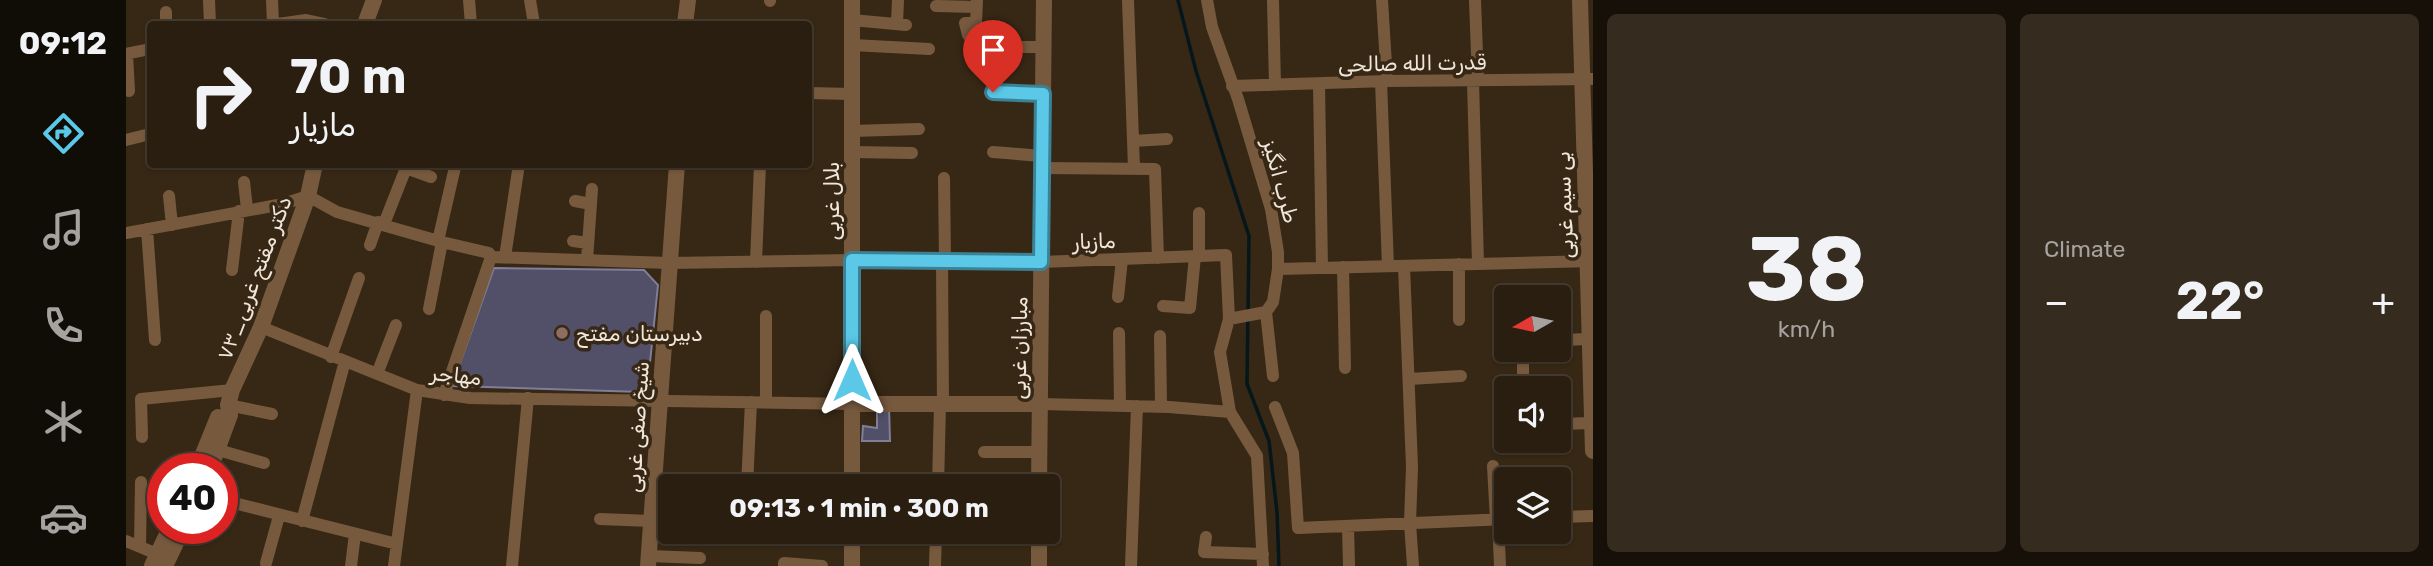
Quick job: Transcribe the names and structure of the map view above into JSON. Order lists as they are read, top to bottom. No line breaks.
{"streets":{"street":["قدرت الله صالحی","طرب انگیز","بلال غربی","بی سیم غربی","مازیار","۷۳_دکتر مفتح غربی","مبارزان غربی","مهاجر","شیخ صفی غربی"]},"crossings":[["قدرت الله صالحی","طرب انگیز"],["قدرت الله صالحی","بی سیم غربی"],["بلال غربی","مازیار"],["بلال غربی","مهاجر"],["مازیار","۷۳_دکتر مفتح غربی"],["مازیار","مبارزان غربی"],["مازیار","شیخ صفی غربی"],["۷۳_دکتر مفتح غربی","مهاجر"],["مهاجر","شیخ صفی غربی"]],"places":["دبیرستان مفتح"],"north":"left","page":{"tabs":"09:12","tile":[["38","km/h"],"Climate"],"turn":["70 m","مازیار"],"heat":["−","22°","+"],"limit":"40","trip":"09:13 · 1 min · 300 m"}}
